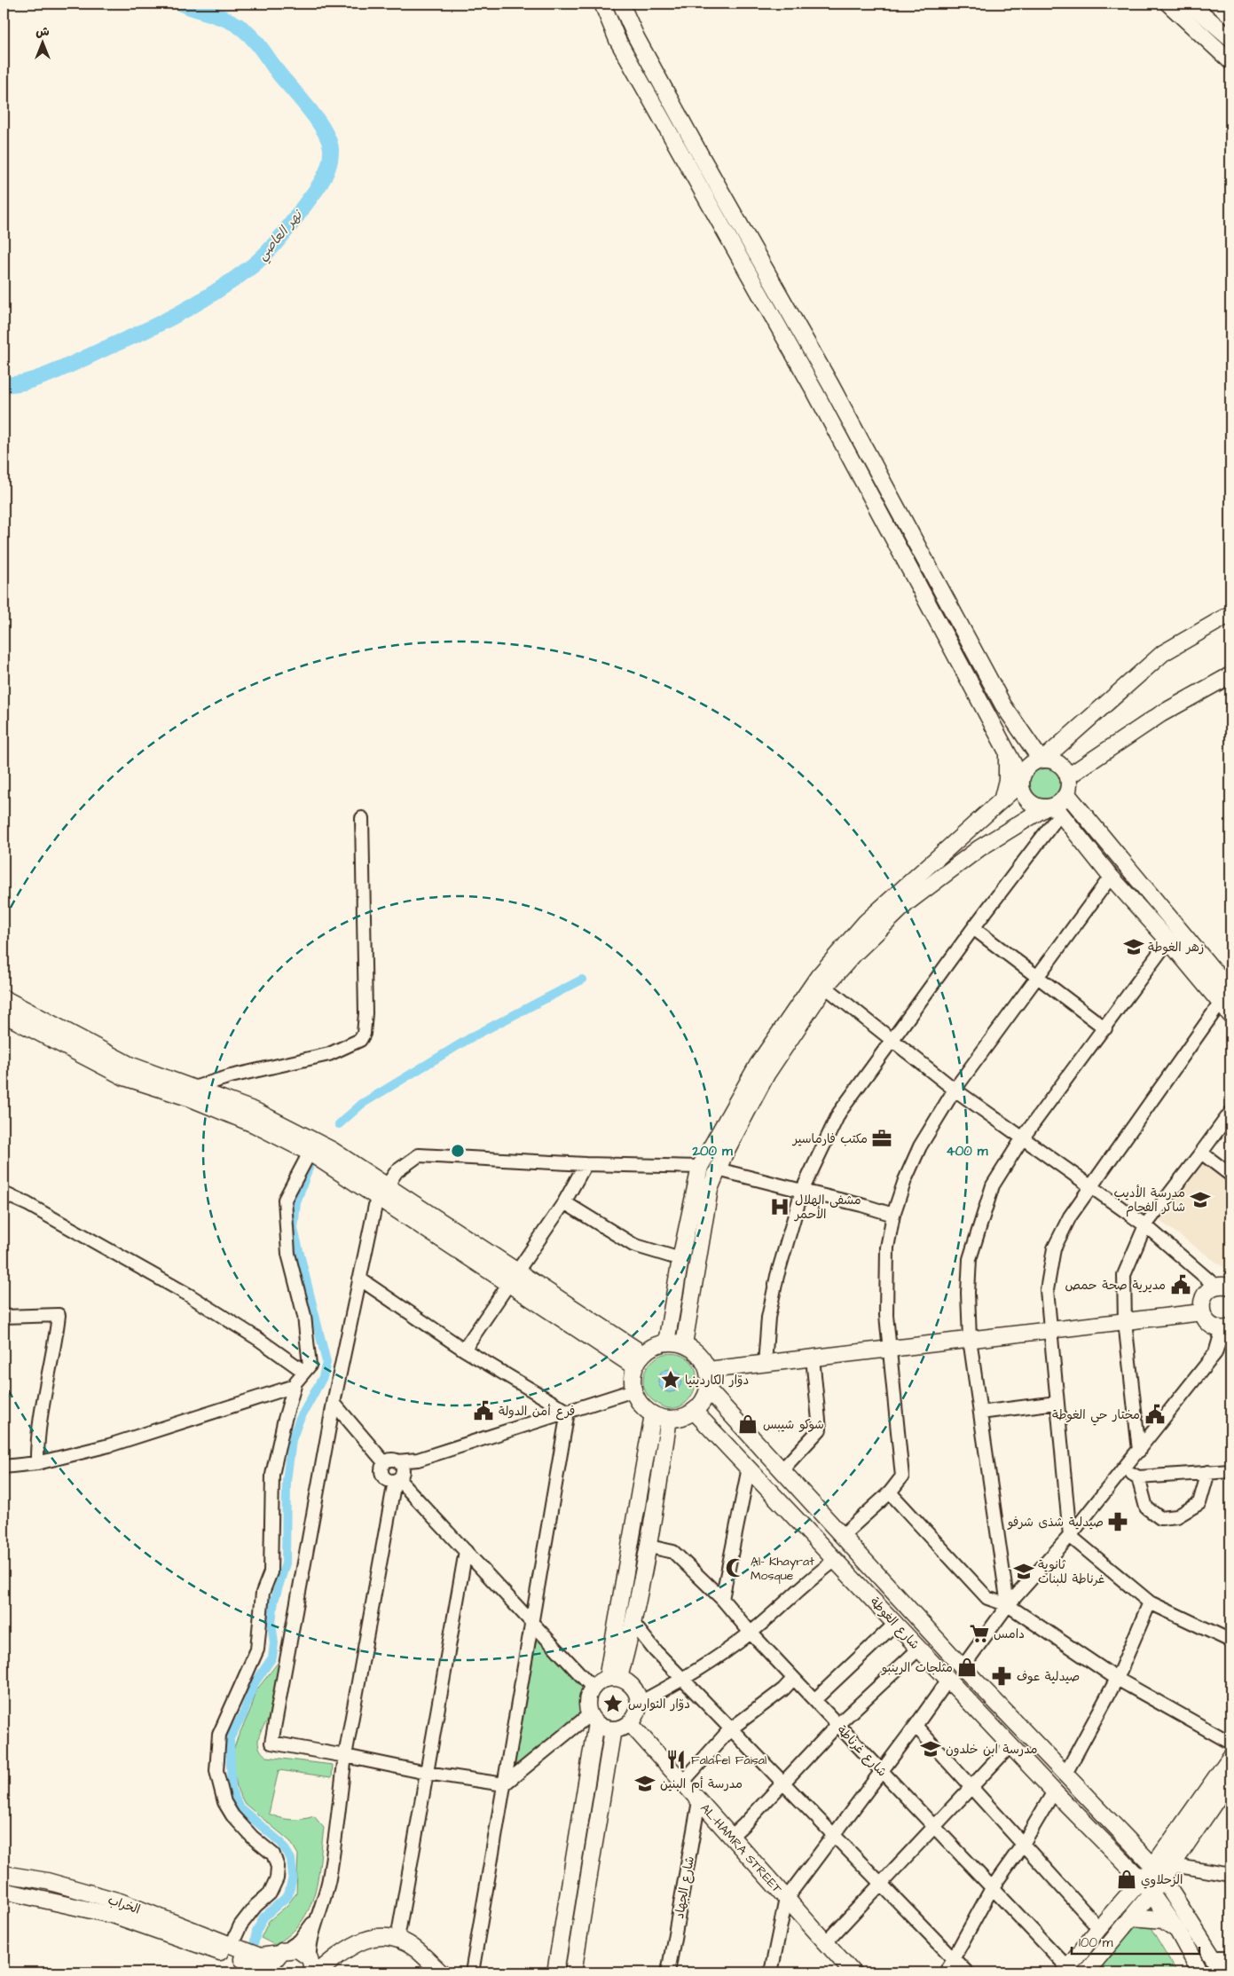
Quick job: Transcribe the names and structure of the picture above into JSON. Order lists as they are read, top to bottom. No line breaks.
{"streets":{"main road":["شارع الغوطة","AL-HAMRA STREET","الخراب"],"street":["شارع غرناطة","شارع الجهاد"]},"crossings":[["AL-HAMRA STREET","شارع الجهاد"]],"water":["نهر العاصي"],"places":{"school or university":["زهر الغوطة","مدرسة الأديب شاكر الفحام","ثانوية غرناطة للبنات","مدرسة ابن خلدون","مدرسة أم البنين"],"office":["مكتب فارماسير"],"hospital":["مشفى الهلال الأحمر"],"public building":["مديرية صحة حمص","فرع أمن الدولة","مختار حي الغوطة"],"place":["دوّار الكاردينيا","دوّار النوارس"],"shop":["شوكو شيبس","مثلجات الرينبو","الزحلاوي"],"pharmacy":["صيدلية شذى شرفو","صيدلية عوف"],"mosque":["Al- Khayrat Mosque"],"supermarket":["دامس"],"restaurant":["Falafel Faisal"]},"scale_bar":"100 m","north":"top","rings":["200 m","400 m"]}
